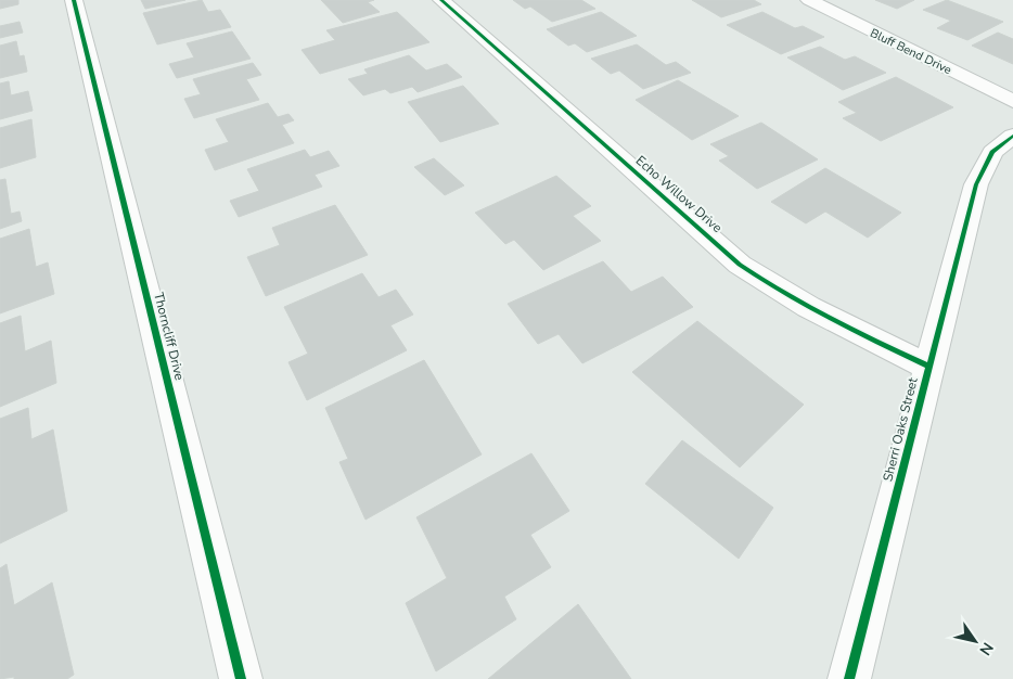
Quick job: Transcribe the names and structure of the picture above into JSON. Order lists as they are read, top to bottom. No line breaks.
{"streets":{"street":["Bluff Bend Drive","Echo Willow Drive","Thorncliff Drive","Sherri Oaks Street"]},"crossings":[["Echo Willow Drive","Sherri Oaks Street"]],"north":"bottom right"}
